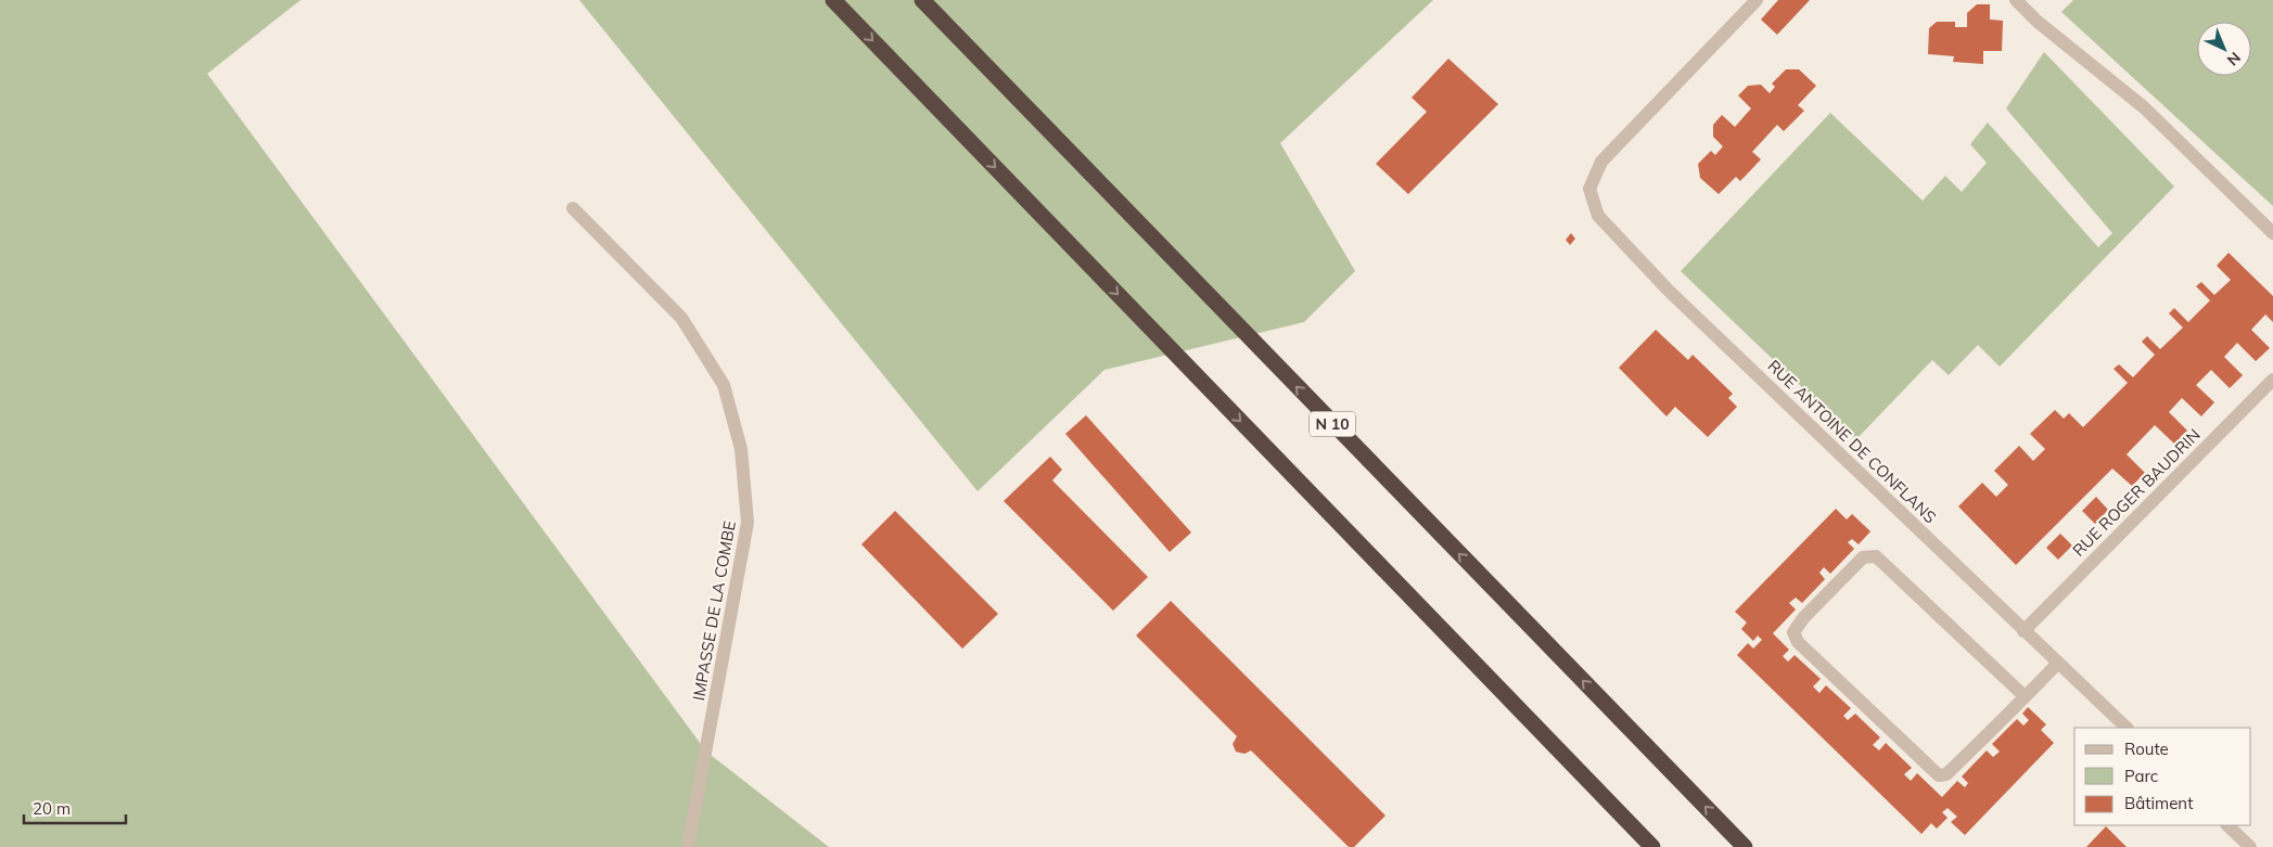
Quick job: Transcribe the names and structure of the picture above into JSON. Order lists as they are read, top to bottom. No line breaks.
{"streets":{"highway":["N 10"],"street":["RUE ANTOINE DE CONFLANS","RUE ROGER BAUDRIN","IMPASSE DE LA COMBE"]},"crossings":[["RUE ANTOINE DE CONFLANS","RUE ROGER BAUDRIN"]],"legend":["Route","Parc","Bâtiment"],"scale_bar":"20 m","north":"bottom right"}
